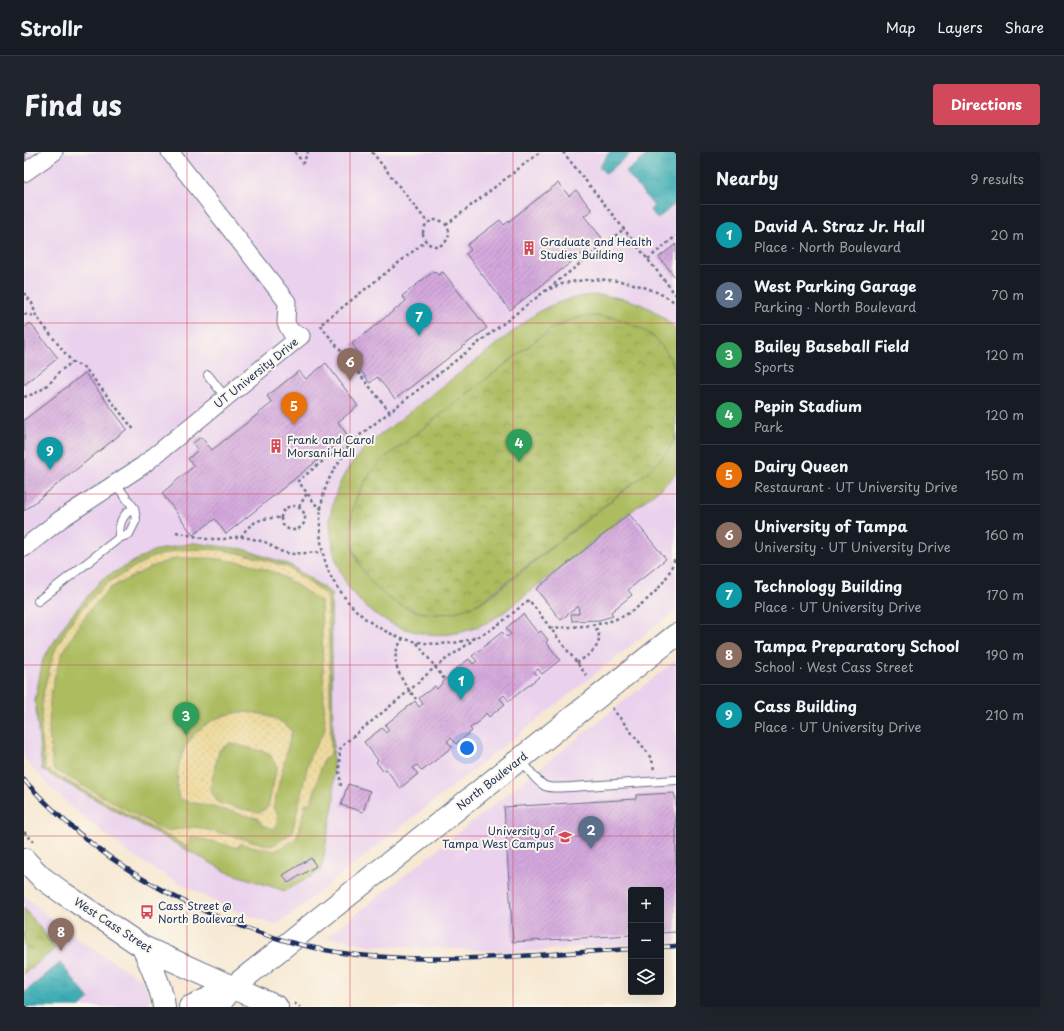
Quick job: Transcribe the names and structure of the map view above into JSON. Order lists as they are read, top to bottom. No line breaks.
{"streets":{"street":["UT University Drive","North Boulevard","West Cass Street"]},"crossings":[["North Boulevard","West Cass Street"]],"places":{"building":["Graduate and Health Studies Building","Frank and Carol Morsani Hall"],"school or university":["University of Tampa West Campus"],"bus stop":["Cass Street @ North Boulevard"]},"page":{"header":"Strollr","nav":["Map","Layers","Share"],"title":"Find us","buttons":"Directions","heading":["Nearby","9 results"],"list":[{"mark":"1","name":"David A. Straz Jr. Hall","note":"Place · North Boulevard","value":"20 m"},{"mark":"2","name":"West Parking Garage","note":"Parking · North Boulevard","value":"70 m"},{"mark":"3","name":"Bailey Baseball Field","note":"Sports","value":"120 m"},{"mark":"4","name":"Pepin Stadium","note":"Park","value":"120 m"},{"mark":"5","name":"Dairy Queen","note":"Restaurant · UT University Drive","value":"150 m"},{"mark":"6","name":"University of Tampa","note":"University · UT University Drive","value":"160 m"},{"mark":"7","name":"Technology Building","note":"Place · UT University Drive","value":"170 m"},{"mark":"8","name":"Tampa Preparatory School","note":"School · West Cass Street","value":"190 m"},{"mark":"9","name":"Cass Building","note":"Place · UT University Drive","value":"210 m"}],"pins":["7","6","5","4","9","1","3","2","8"],"map_buttons":["+","−"]}}
